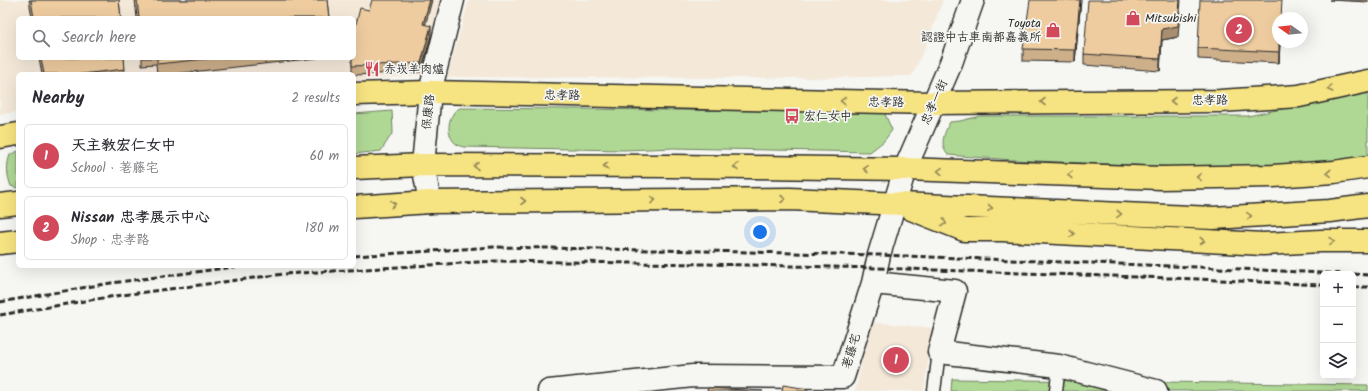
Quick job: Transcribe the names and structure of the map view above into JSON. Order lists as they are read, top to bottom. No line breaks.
{"streets":{"main road":["忠孝路"],"street":["忠孝一街","保康路","荖藤宅"]},"crossings":[["忠孝路","忠孝一街"],["忠孝路","保康路"],["忠孝一街","荖藤宅"]],"places":{"shop":["Mitsubishi","Toyota 認證中古車南都嘉義所"],"restaurant":["赤崁羊肉爐"],"bus stop":["宏仁女中"]},"north":"left","page":{"pins":["2","1"],"search":"Search here","heading":["Nearby","2 results"],"list":[{"mark":"1","name":"天主教宏仁女中","note":"School · 荖藤宅","value":"60 m"},{"mark":"2","name":"Nissan 忠孝展示中心","note":"Shop · 忠孝路","value":"180 m"}],"map_buttons":["+","−"]}}
